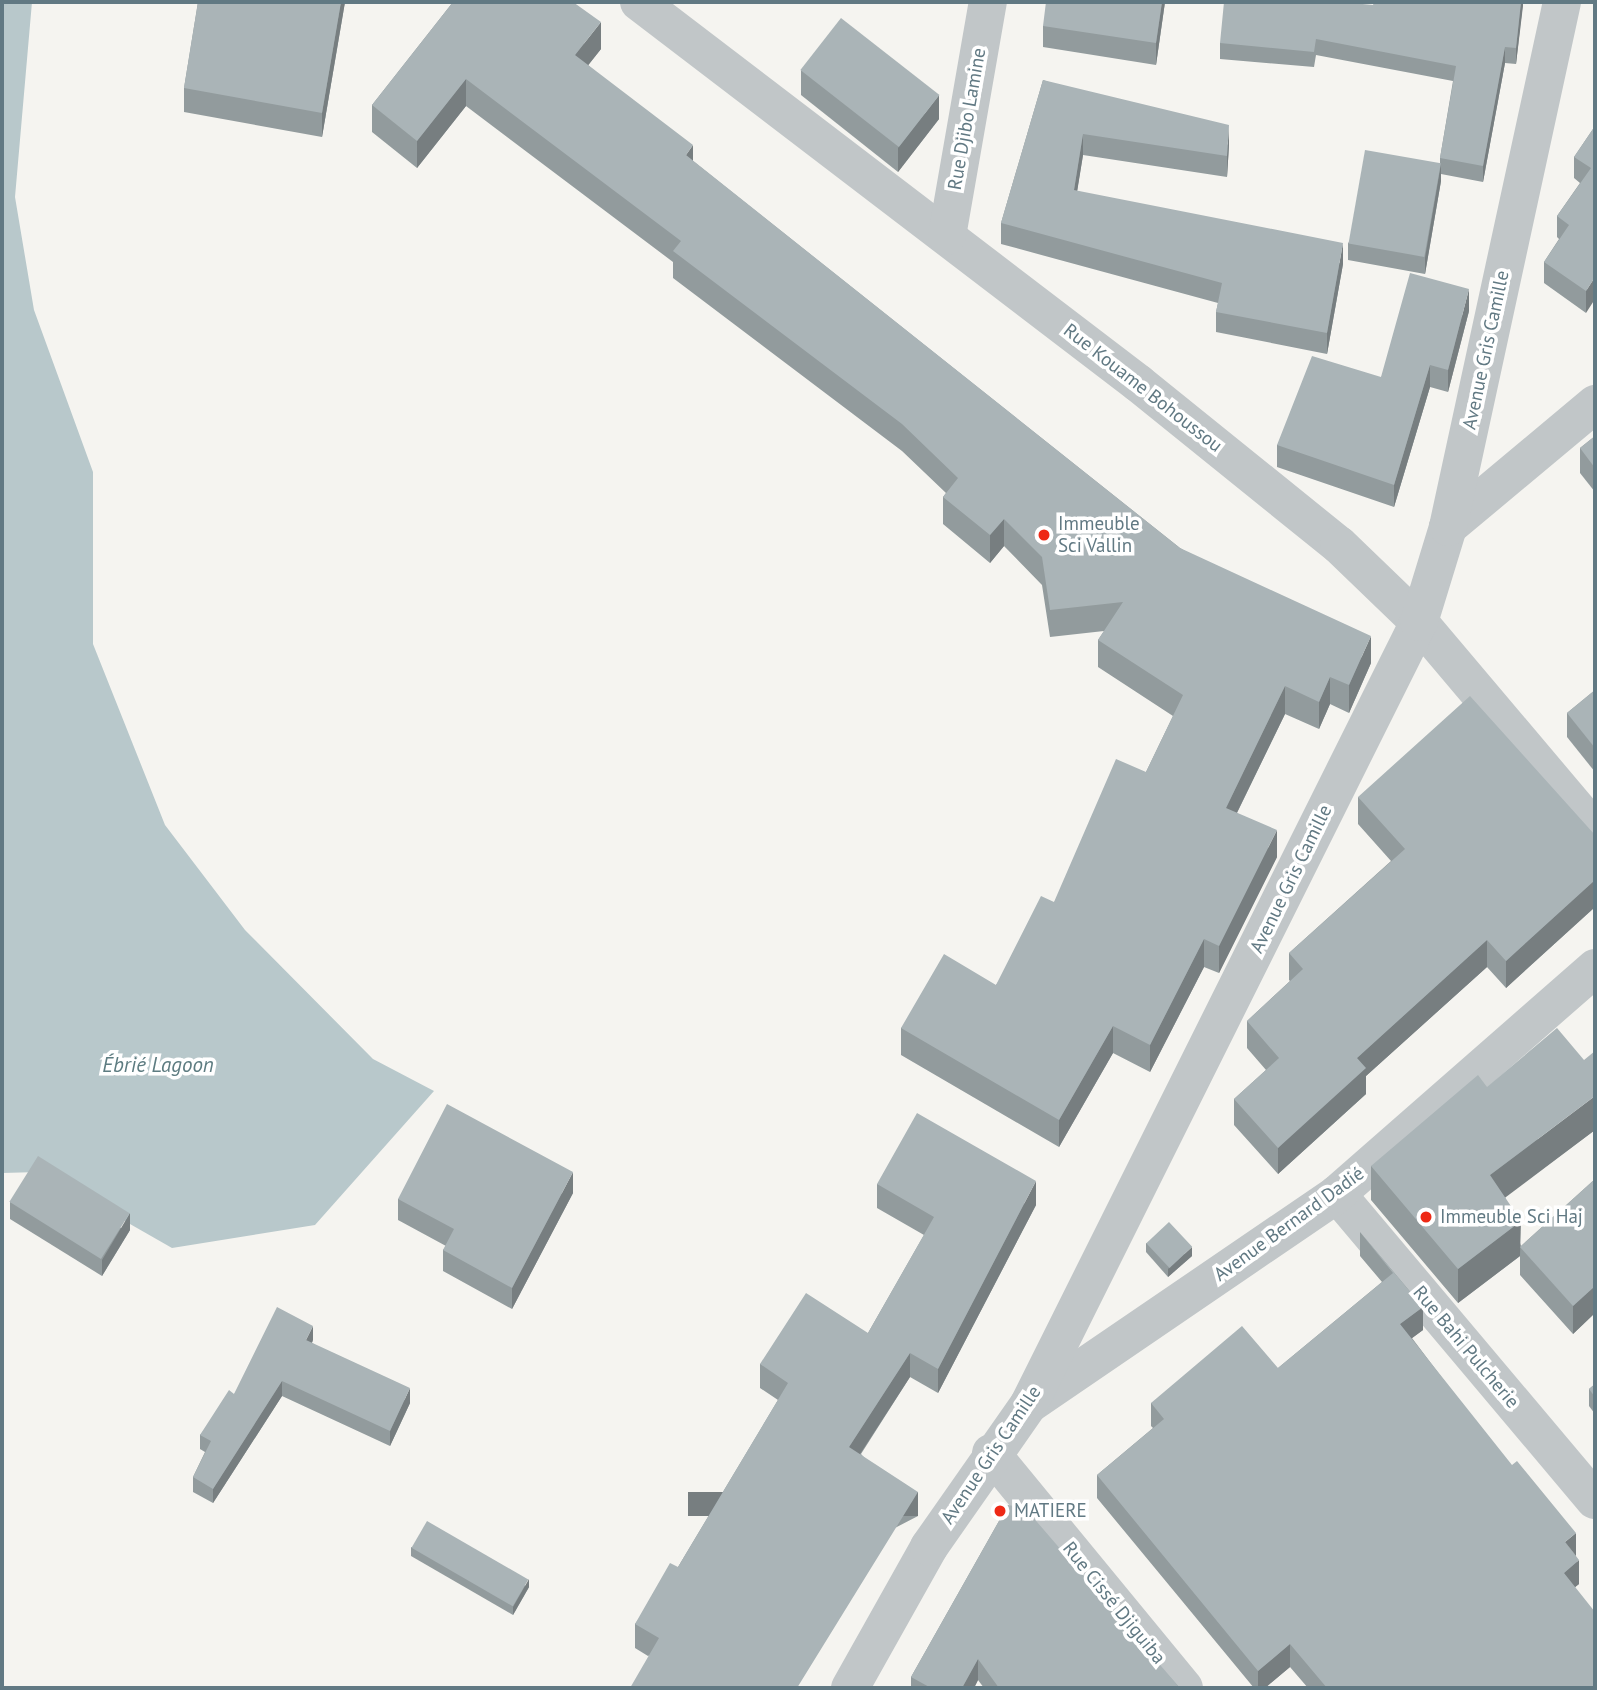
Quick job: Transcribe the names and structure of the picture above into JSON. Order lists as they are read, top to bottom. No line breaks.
{"streets":{"street":["Rue Djibo Lamine","Avenue Gris Camille","Rue Kouame Bohoussou","Avenue Bernard Dadié","Rue Bahi Pulcherie","Rue Cissé Djiguiba"]},"crossings":[["Rue Djibo Lamine","Rue Kouame Bohoussou"],["Avenue Gris Camille","Rue Kouame Bohoussou"],["Avenue Gris Camille","Avenue Bernard Dadié"],["Avenue Gris Camille","Rue Cissé Djiguiba"],["Avenue Bernard Dadié","Rue Bahi Pulcherie"]],"water":["Ébrié Lagoon"],"places":["Immeuble Sci Vallin","Immeuble Sci Haj","MATIERE"]}
